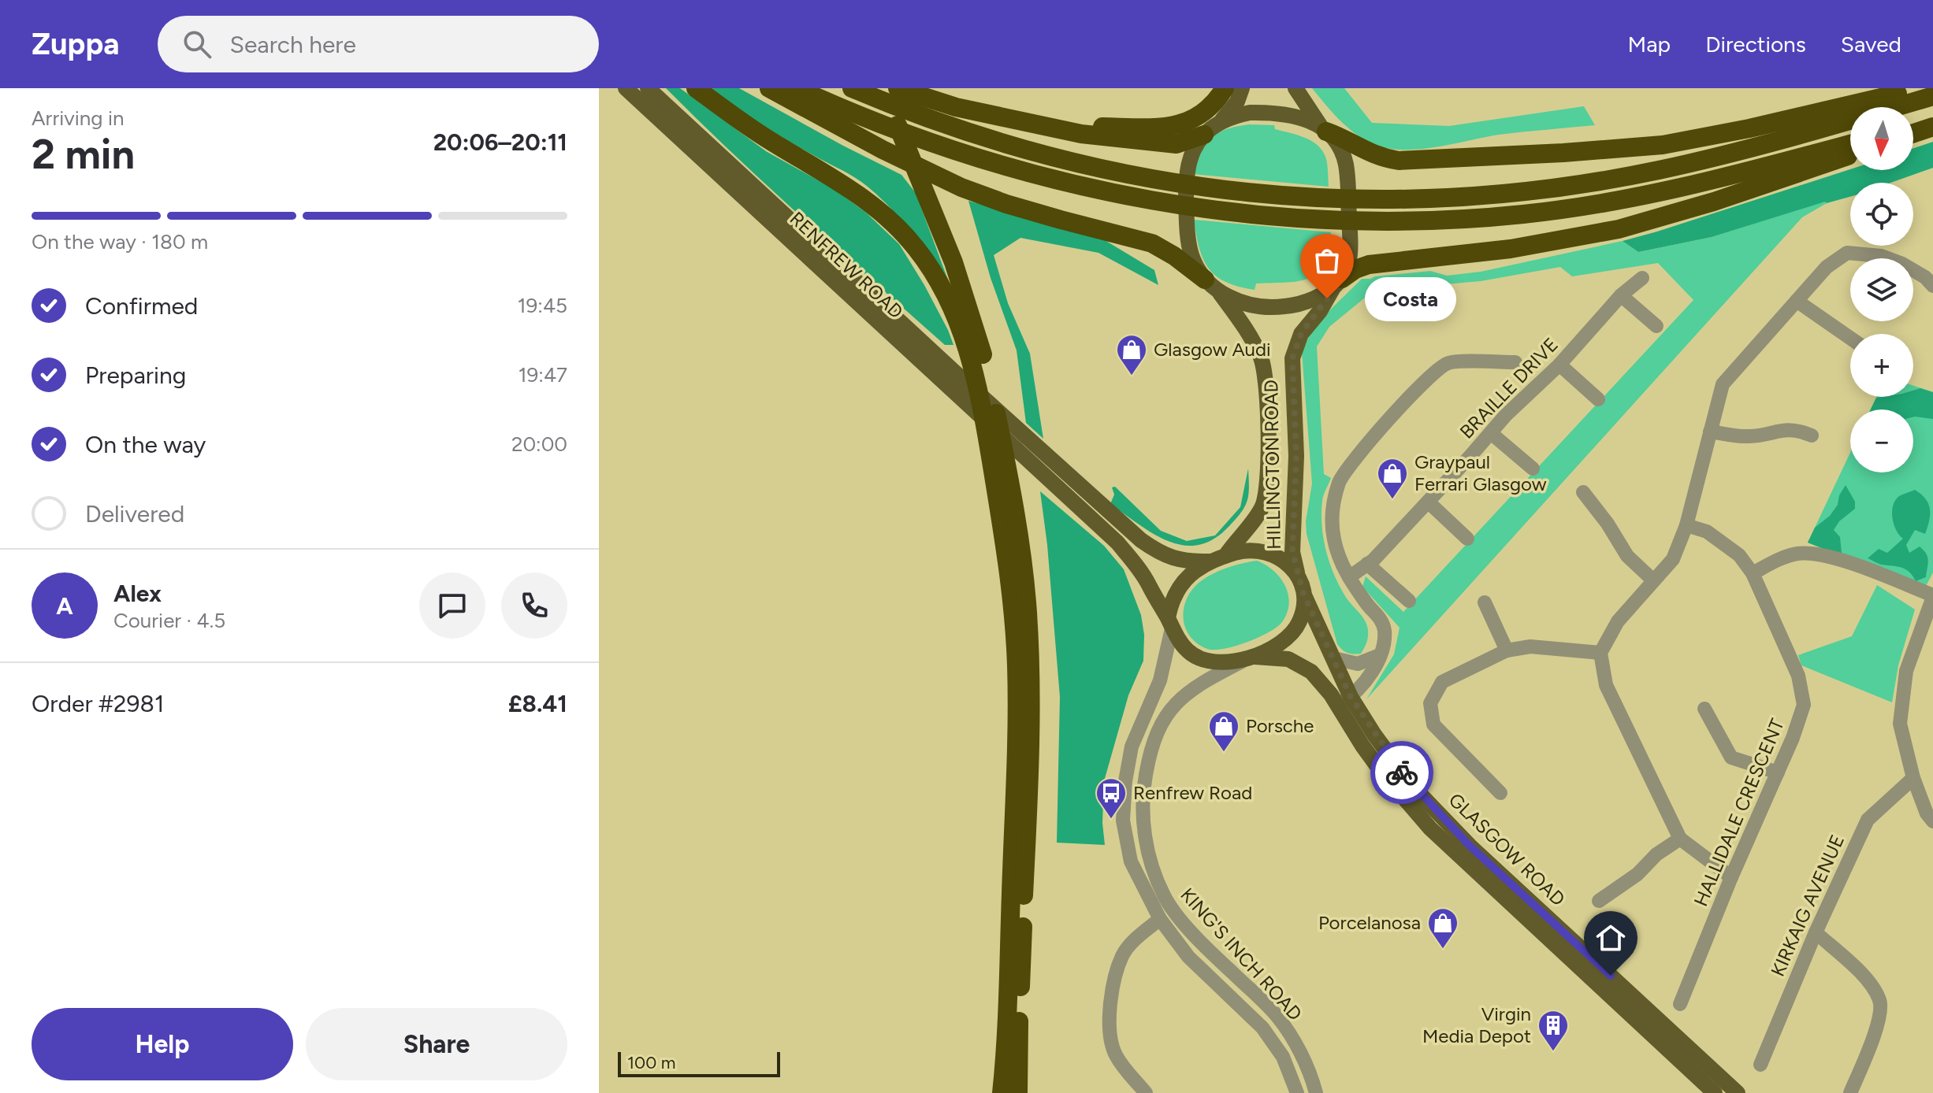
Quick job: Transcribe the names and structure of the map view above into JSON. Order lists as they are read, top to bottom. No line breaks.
{"streets":{"main road":["RENFREW ROAD","HILLINGTON ROAD","GLASGOW ROAD"],"street":["BRAILLE DRIVE","HALLIDALE CRESCENT","KIRKAIG AVENUE","KING'S INCH ROAD"]},"crossings":[["RENFREW ROAD","HILLINGTON ROAD"],["RENFREW ROAD","GLASGOW ROAD"],["RENFREW ROAD","KING'S INCH ROAD"],["HILLINGTON ROAD","GLASGOW ROAD"],["HILLINGTON ROAD","KING'S INCH ROAD"],["GLASGOW ROAD","KING'S INCH ROAD"]],"places":{"other":["Costa"],"shop":["Glasgow Audi","Graypaul Ferrari Glasgow","Porsche","Porcelanosa"],"bus stop":["Renfrew Road"],"building":["Virgin Media Depot"]},"scale_bar":"100 m","north":"bottom","page":{"header":"Zuppa","search":"Search here","nav":["Map","Directions","Saved"],"heading":["2 min","Arriving in","20:06–20:11"],"panel":["Alex","Courier · 4.5","Order #2981","£8.41"],"map_buttons":["+","−"],"bar":"On the way · 180 m","list":[["Confirmed","19:45"],["Preparing","19:47"],["On the way","20:00"],"Delivered"],"bubble":"Costa","round":"A","buttons":["Help","Share"],"scale":"100 m"}}
